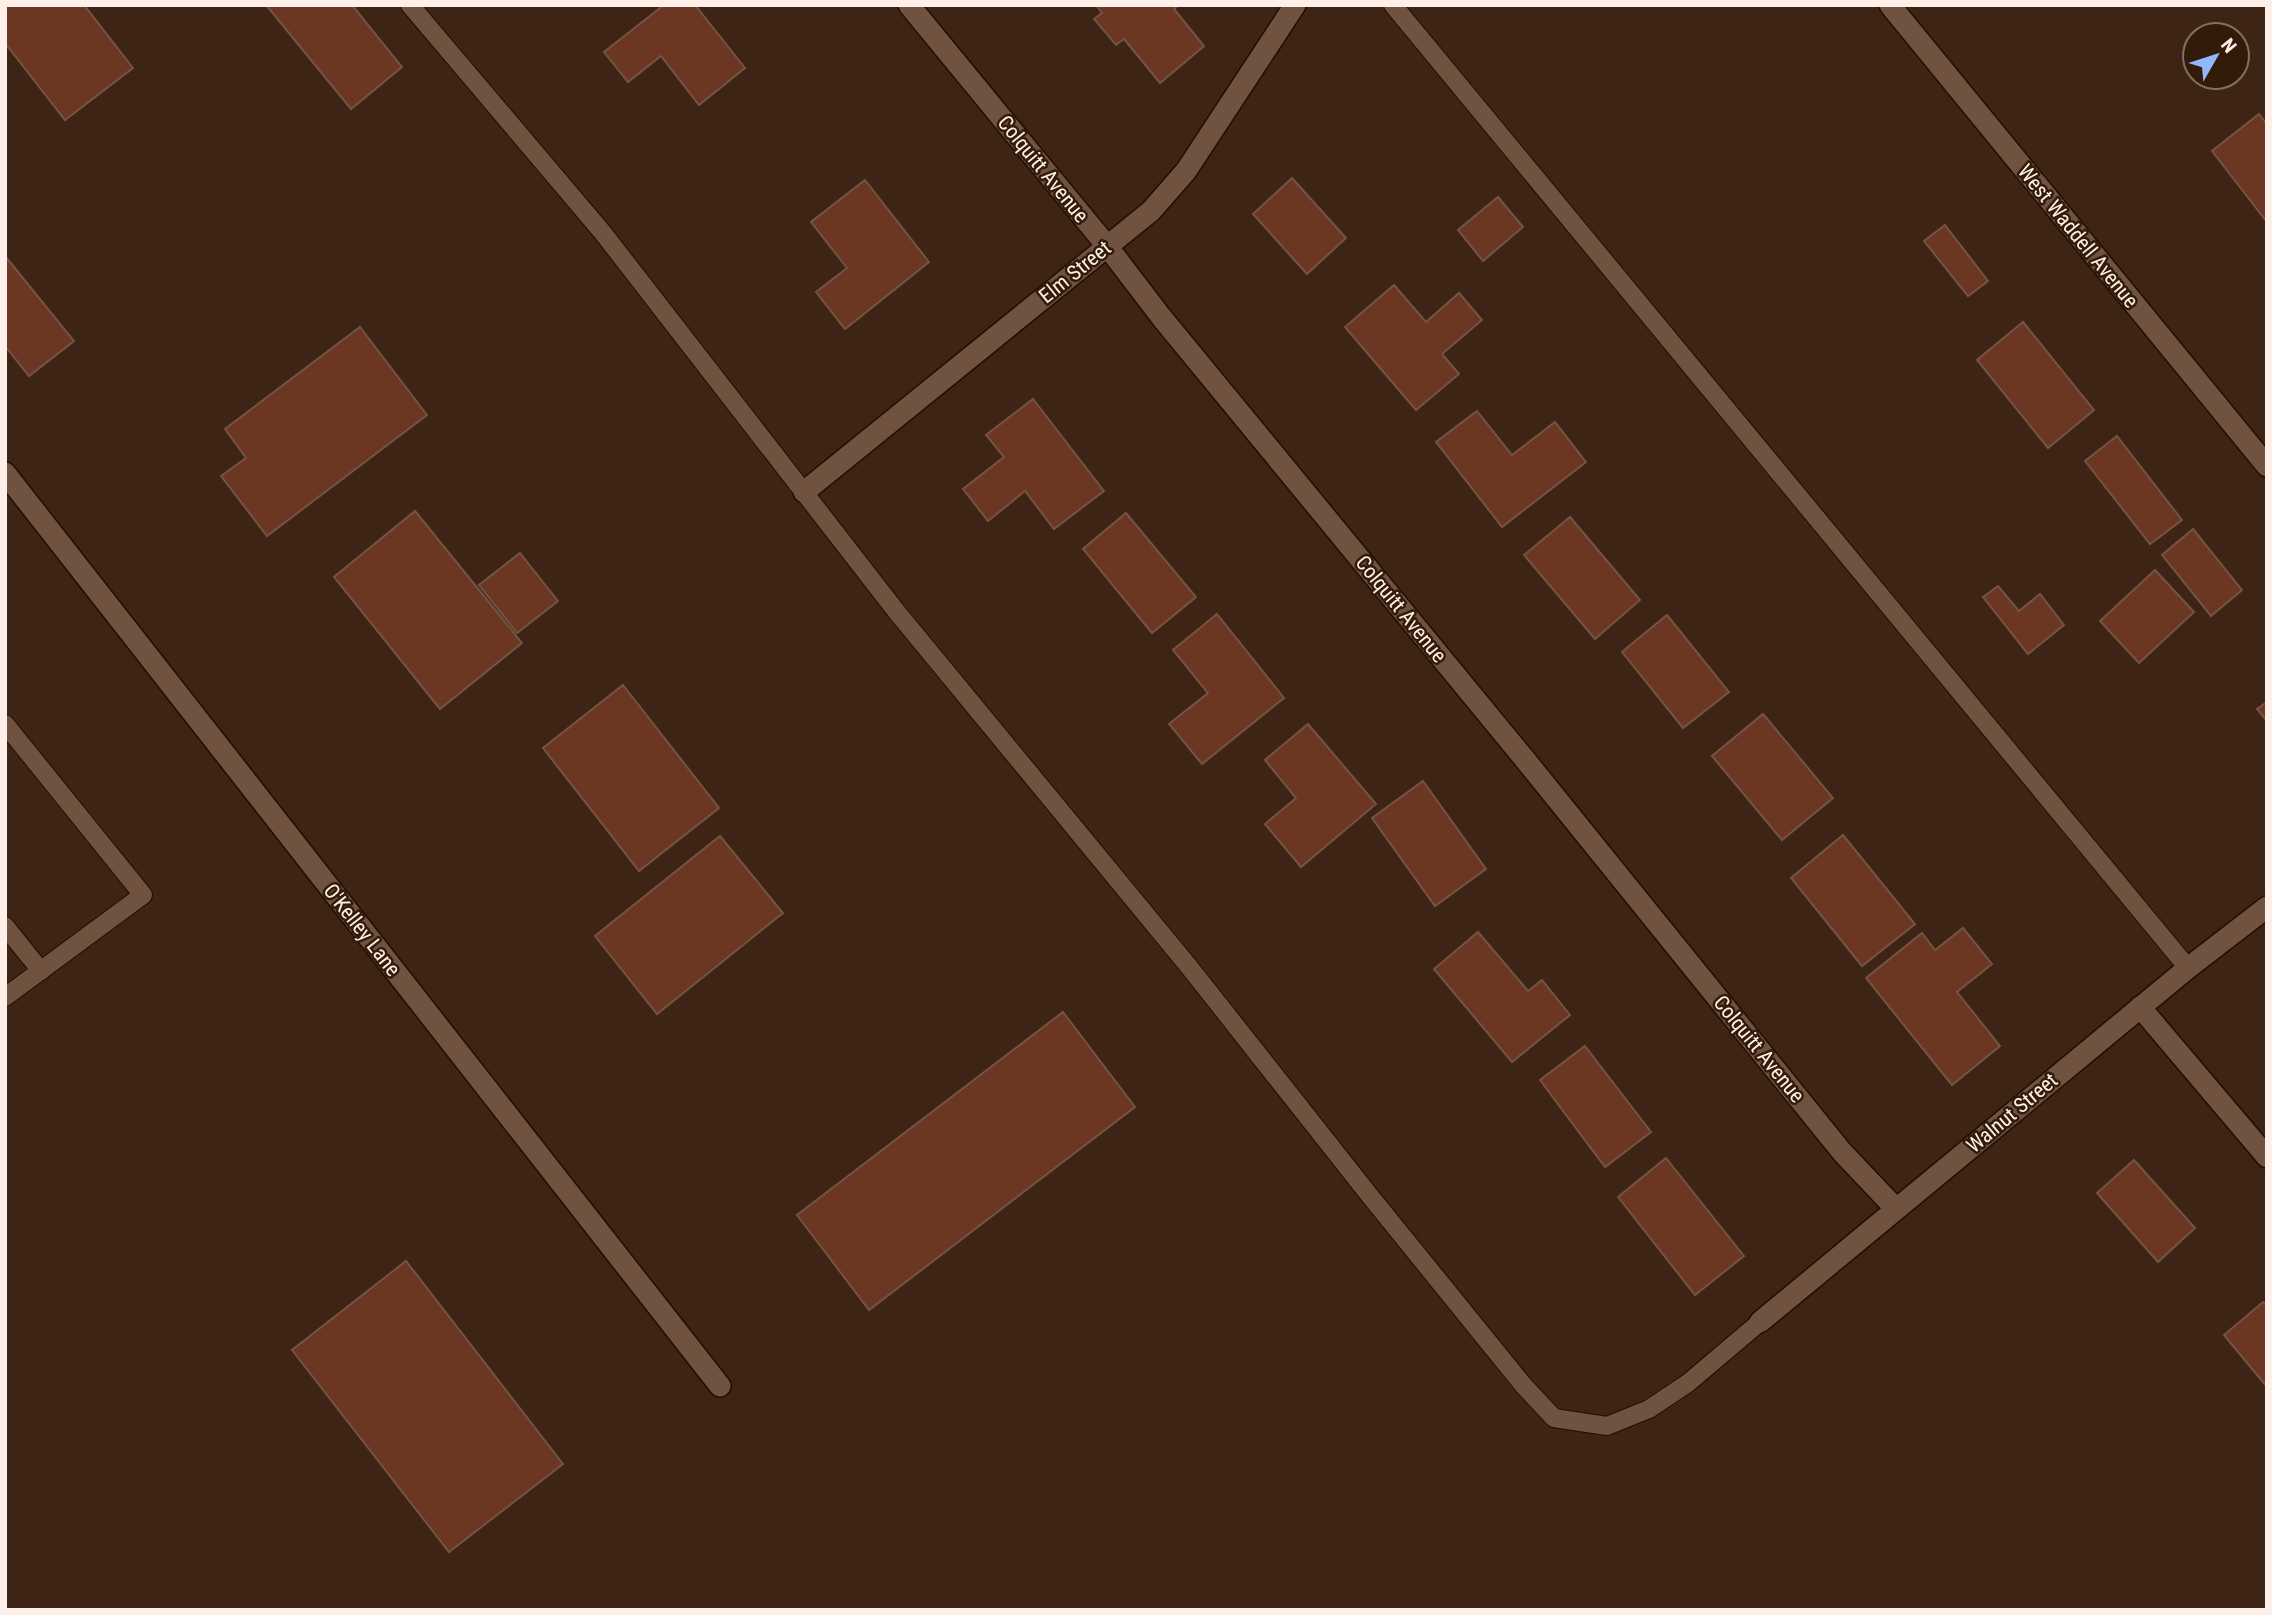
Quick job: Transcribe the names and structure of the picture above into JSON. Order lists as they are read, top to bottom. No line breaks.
{"streets":{"street":["Colquitt Avenue","West Waddell Avenue","Elm Street","O'Kelley Lane","Walnut Street"]},"crossings":[["Colquitt Avenue","Elm Street"],["Colquitt Avenue","Walnut Street"]],"north":"top right"}
